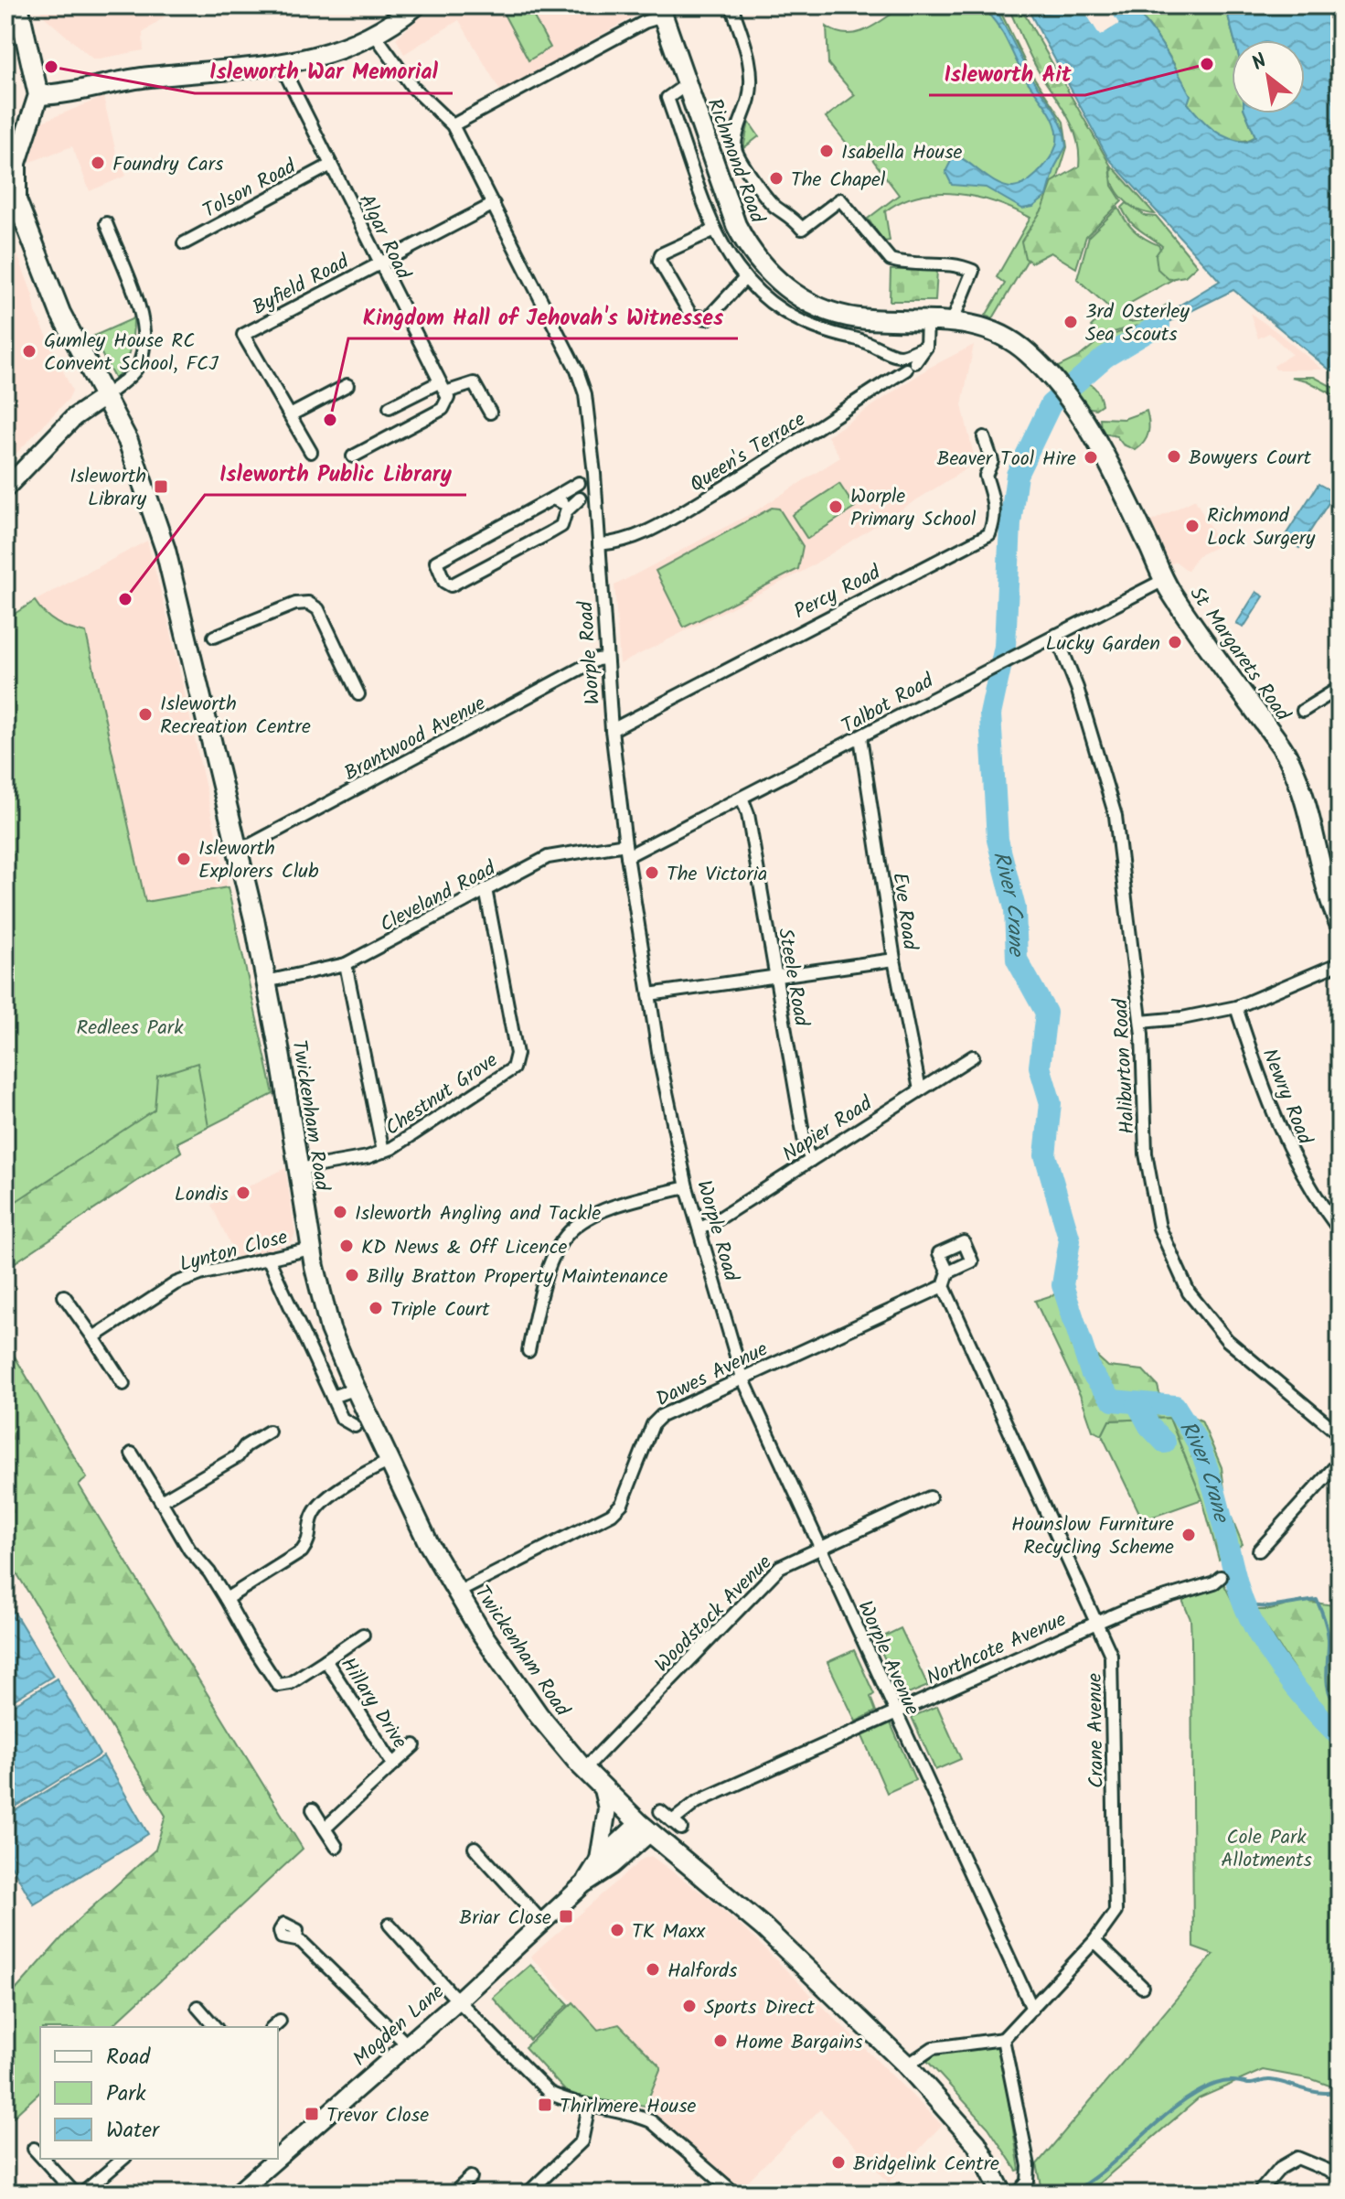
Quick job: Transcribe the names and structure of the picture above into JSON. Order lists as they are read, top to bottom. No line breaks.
{"streets":{"main road":["Richmond Road","St Margarets Road","Twickenham Road"],"street":["Tolson Road","Algar Road","Byfield Road","Queen's Terrace","Percy Road","Worple Road","Talbot Road","Brantwood Avenue","Cleveland Road","Eve Road","Steele Road","Haliburton Road","Chestnut Grove","Newry Road","Napier Road","Lynton Close","Dawes Avenue","Woodstock Avenue","Northcote Avenue","Worple Avenue","Hillary Drive","Crane Avenue","Mogden Lane"]},"crossings":[["Richmond Road","Queen's Terrace"],["Richmond Road","St Margarets Road"],["Tolson Road","Algar Road"],["Algar Road","Byfield Road"],["Byfield Road","Worple Road"],["Queen's Terrace","Worple Road"],["Percy Road","Worple Road"],["Worple Road","Talbot Road"],["Worple Road","Brantwood Avenue"],["Worple Road","Cleveland Road"],["Worple Road","Napier Road"],["Worple Road","Worple Avenue"],["St Margarets Road","Talbot Road"],["Talbot Road","Cleveland Road"],["Talbot Road","Eve Road"],["Talbot Road","Steele Road"],["Talbot Road","Haliburton Road"],["Brantwood Avenue","Twickenham Road"],["Cleveland Road","Chestnut Grove"],["Cleveland Road","Twickenham Road"],["Eve Road","Napier Road"],["Steele Road","Napier Road"],["Chestnut Grove","Twickenham Road"],["Twickenham Road","Lynton Close"],["Twickenham Road","Dawes Avenue"],["Twickenham Road","Woodstock Avenue"],["Twickenham Road","Mogden Lane"],["Dawes Avenue","Worple Avenue"],["Dawes Avenue","Crane Avenue"],["Woodstock Avenue","Worple Avenue"],["Northcote Avenue","Worple Avenue"],["Northcote Avenue","Crane Avenue"],["Worple Avenue","Crane Avenue"]],"water":["River Crane"],"parks":["Redlees Park","Cole Park Allotments"],"places":{"other":["Isleworth Ait","Isleworth War Memorial","Isabella House","Foundry Cars","The Chapel","3rd Osterley Sea Scouts","Gumley House RC Convent School, FCJ","Kingdom Hall of Jehovah's Witnesses","Bowyers Court","Beaver Tool Hire","Worple Primary School","Richmond Lock Surgery","Isleworth Public Library","Lucky Garden","Isleworth Recreation Centre","Isleworth Explorers Club","The Victoria","Londis","Isleworth Angling and Tackle","KD News & Off Licence","Billy Bratton Property Maintenance","Triple Court","Hounslow Furniture Recycling Scheme","TK Maxx","Halfords","Sports Direct","Home Bargains","Bridgelink Centre"],"transit":["Isleworth Library","Briar Close","Thirlmere House","Trevor Close"]},"legend":["Road","Park","Water"],"north":"top left"}
